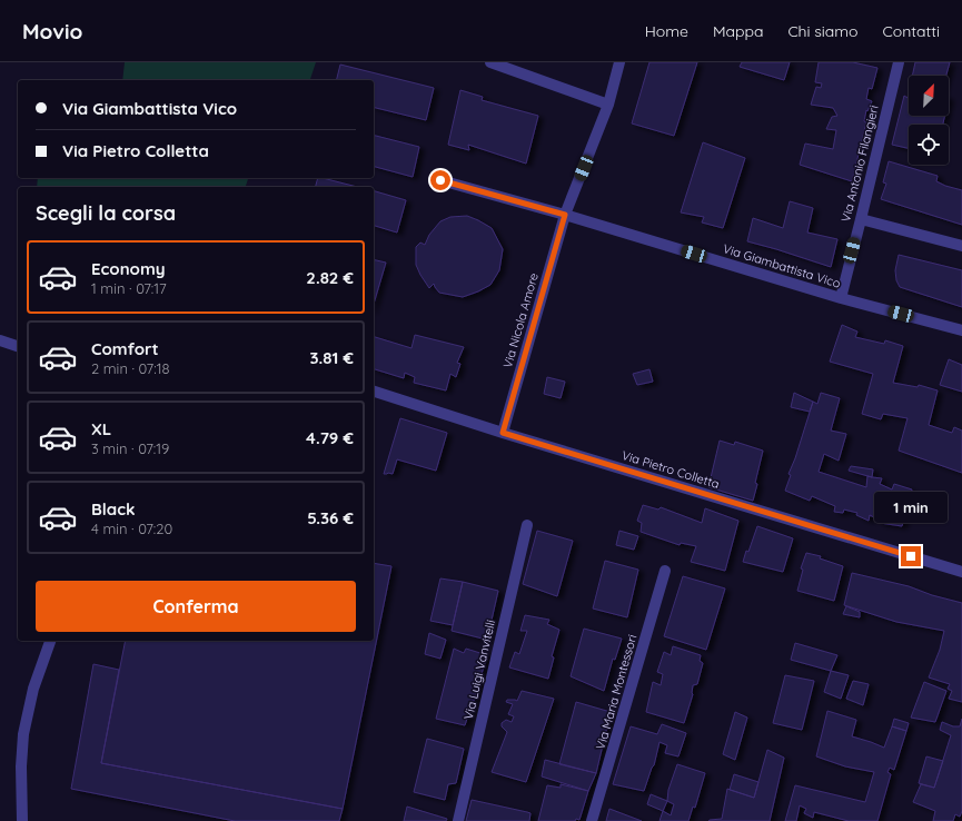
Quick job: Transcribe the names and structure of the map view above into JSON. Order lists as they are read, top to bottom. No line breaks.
{"streets":{"street":["Via Antonio Filangieri","Via Giambattista Vico","Via Nicola Amore","Via Pietro Colletta","Via Luigi Vanvitelli","Via Maria Montessori"]},"crossings":[["Via Antonio Filangieri","Via Giambattista Vico"],["Via Giambattista Vico","Via Nicola Amore"],["Via Nicola Amore","Via Pietro Colletta"]],"north":"top right","page":{"header":"Movio","nav":["Home","Mappa","Chi siamo","Contatti"],"banner":["Via Giambattista Vico","Via Pietro Colletta"],"heading":"Scegli la corsa","list":[{"name":"Economy","note":"1 min · 07:17","value":"2.82 €"},{"name":"Comfort","note":"2 min · 07:18","value":"3.81 €"},{"name":"XL","note":"3 min · 07:19","value":"4.79 €"},{"name":"Black","note":"4 min · 07:20","value":"5.36 €"}],"bubble":"1 min","buttons":"Conferma"}}
